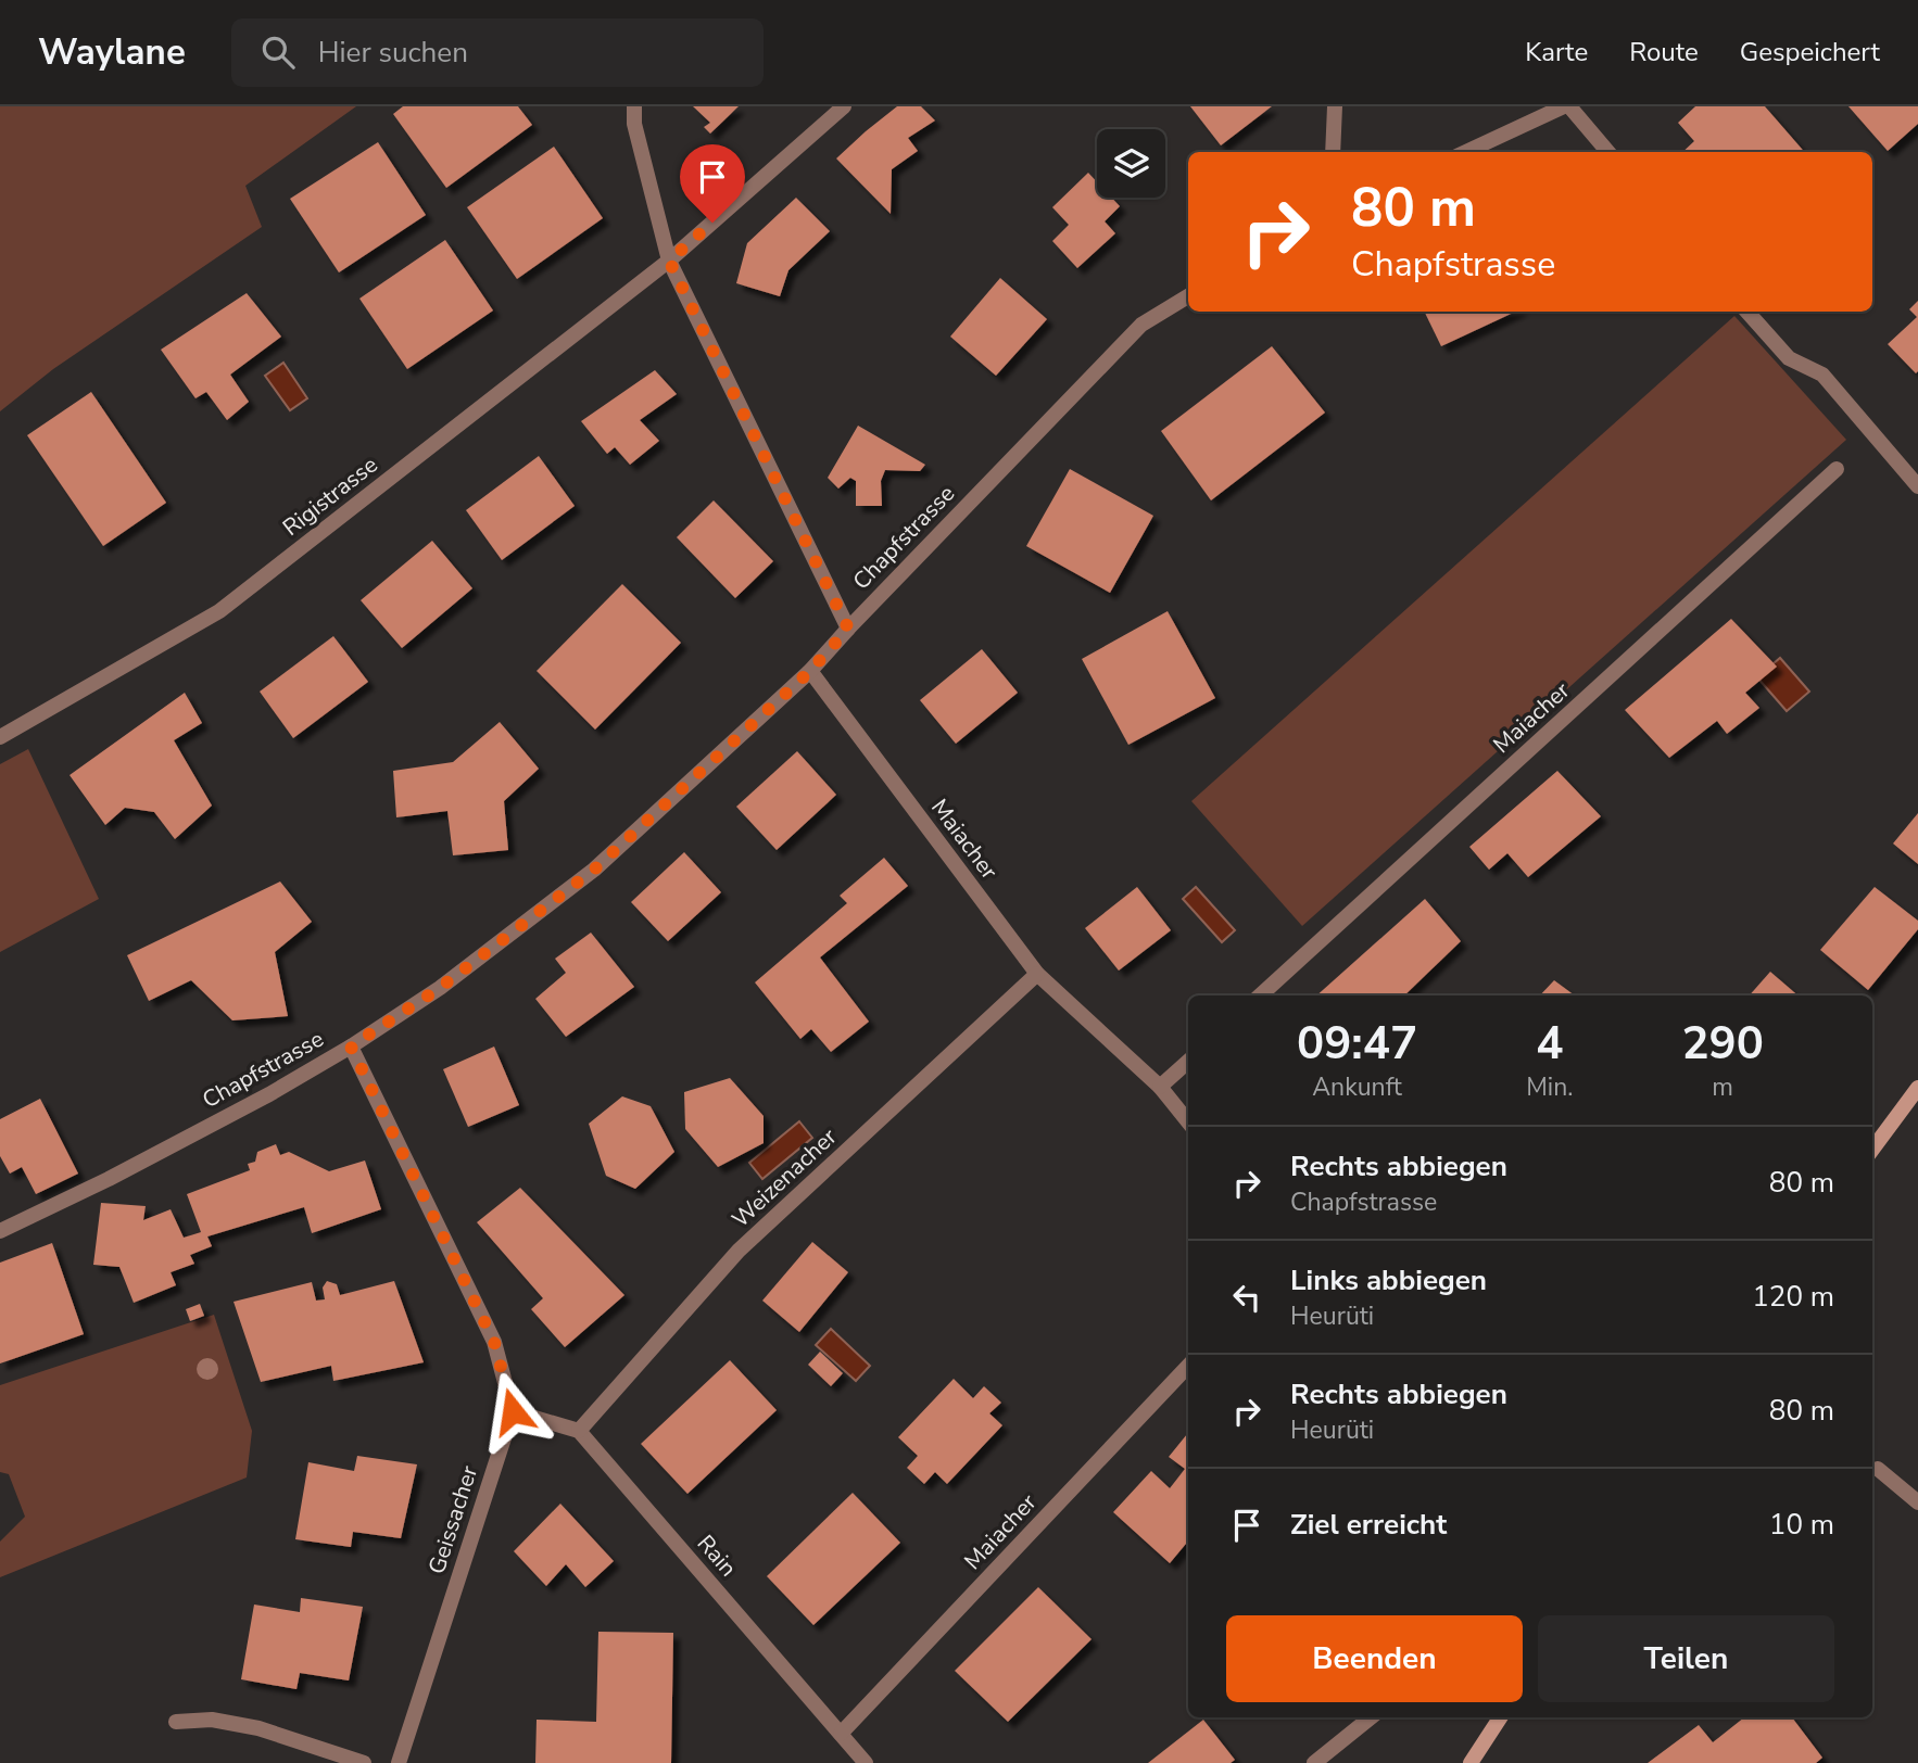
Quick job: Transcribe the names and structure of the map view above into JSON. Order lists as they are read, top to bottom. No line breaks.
{"streets":{"street":["Rigistrasse","Chapfstrasse","Maiacher","Weizenacher","Geissacher","Rain"]},"crossings":[["Chapfstrasse","Maiacher"],["Maiacher","Weizenacher"],["Maiacher","Rain"],["Weizenacher","Rain"]],"page":{"header":"Waylane","search":"Hier suchen","nav":["Karte","Route","Gespeichert"],"turn":["80 m","Chapfstrasse"],"eta":["09:47","Ankunft","4","Min.","290","m"],"list":[{"name":"Rechts abbiegen","note":"Chapfstrasse","value":"80 m"},{"name":"Links abbiegen","note":"Heurüti","value":"120 m"},{"name":"Rechts abbiegen","note":"Heurüti","value":"80 m"},{"name":"Ziel erreicht","value":"10 m"}],"buttons":["Beenden","Teilen"]}}
